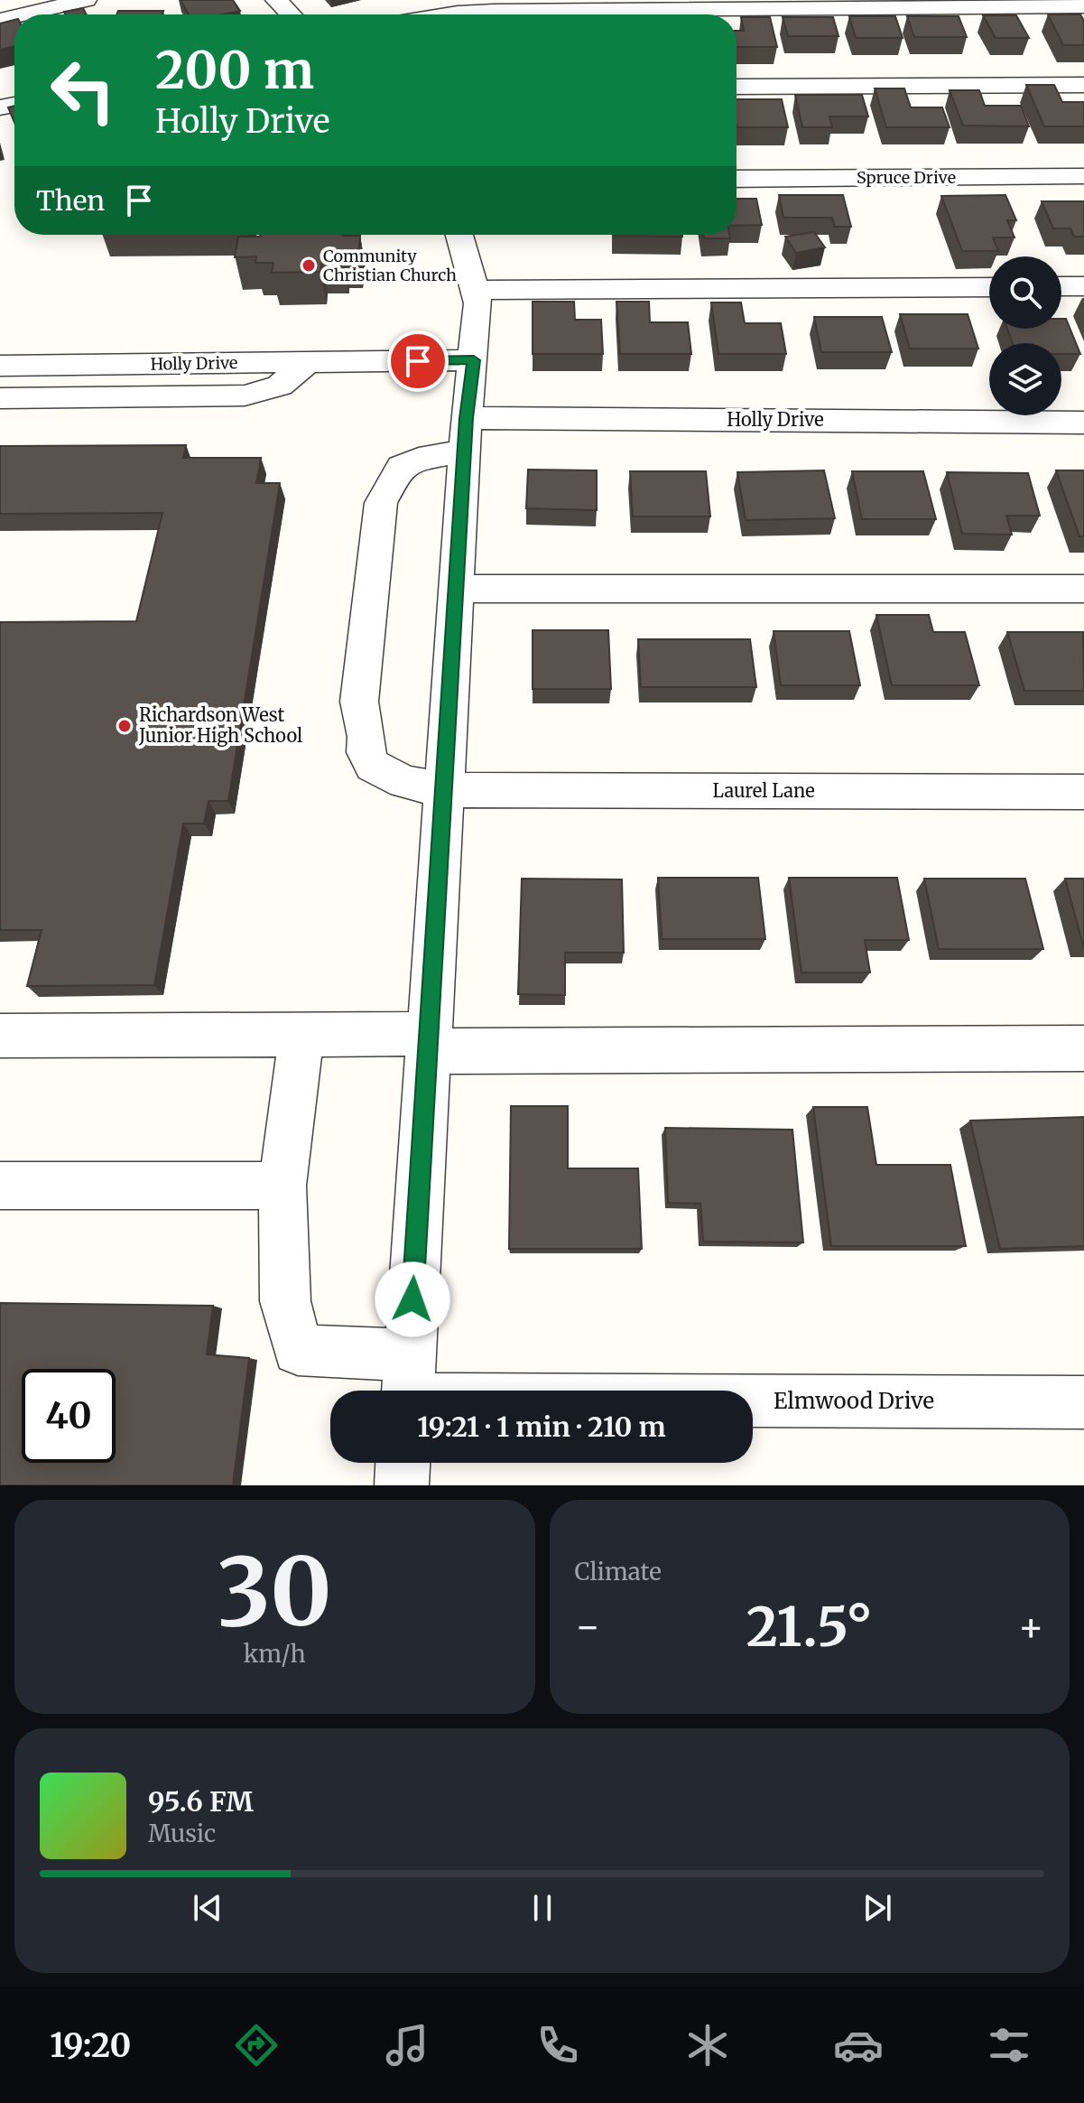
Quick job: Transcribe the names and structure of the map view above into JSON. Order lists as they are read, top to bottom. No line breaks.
{"streets":{"street":["Spruce Drive","Holly Drive","Laurel Lane","Elmwood Drive"]},"crossings":[["Holly Drive","Laurel Lane"]],"places":["Community Christian Church","Richardson West Junior High School"],"page":{"turn":["200 m","Holly Drive"],"then":"Then","limit":"40","trip":"19:21 · 1 min · 210 m","tile":[["30","km/h"],"Climate"],"heat":["−","21.5°","+"],"song":["95.6 FM","Music"],"tabs":"19:20"}}
